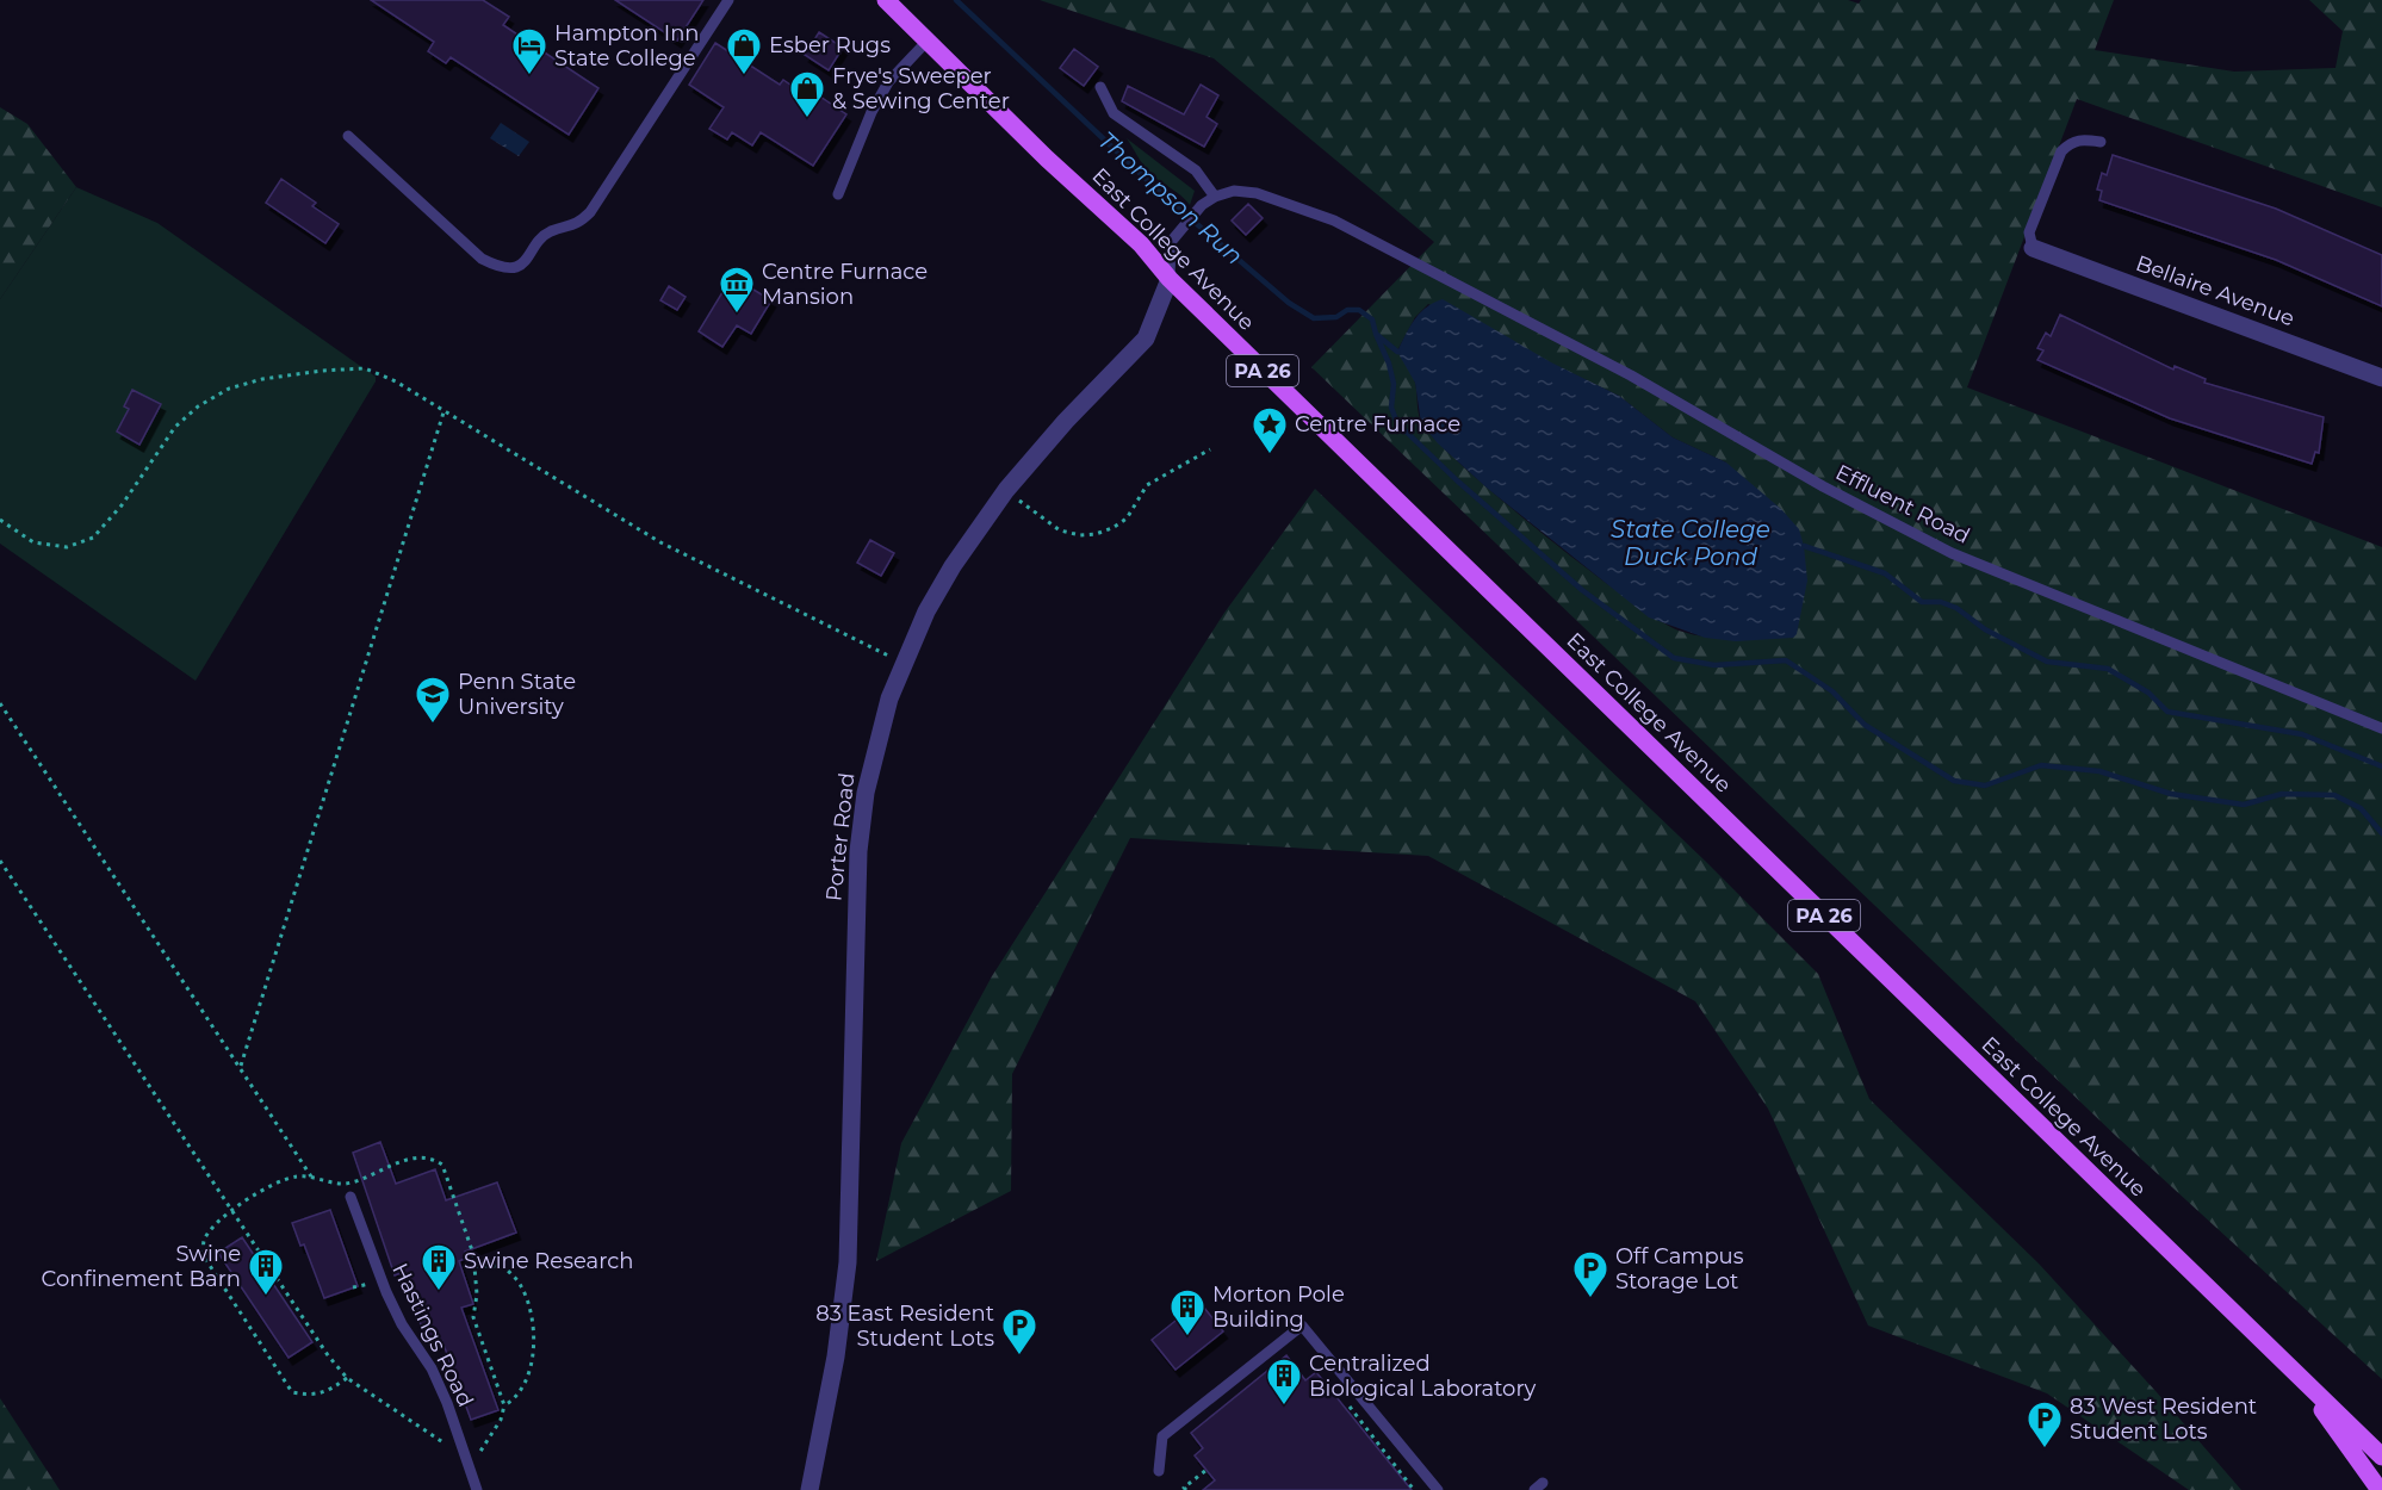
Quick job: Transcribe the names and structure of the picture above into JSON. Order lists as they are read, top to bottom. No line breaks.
{"streets":{"main road":["East College Avenue","PA 26"],"street":["Bellaire Avenue","Porter Road"],"lane":["Effluent Road","Hastings Road"]},"crossings":[["East College Avenue","Porter Road"]],"water":["Thompson Run","State College Duck Pond"],"places":{"hotel":["Hampton Inn State College"],"shop":["Esber Rugs","Frye's Sweeper & Sewing Center"],"museum":["Centre Furnace Mansion"],"place":["Centre Furnace"],"school or university":["Penn State University"],"building":["Swine Research","Swine Confinement Barn","Morton Pole Building","Centralized Biological Laboratory"],"parking":["Off Campus Storage Lot","83 East Resident Student Lots","83 West Resident Student Lots"]}}
